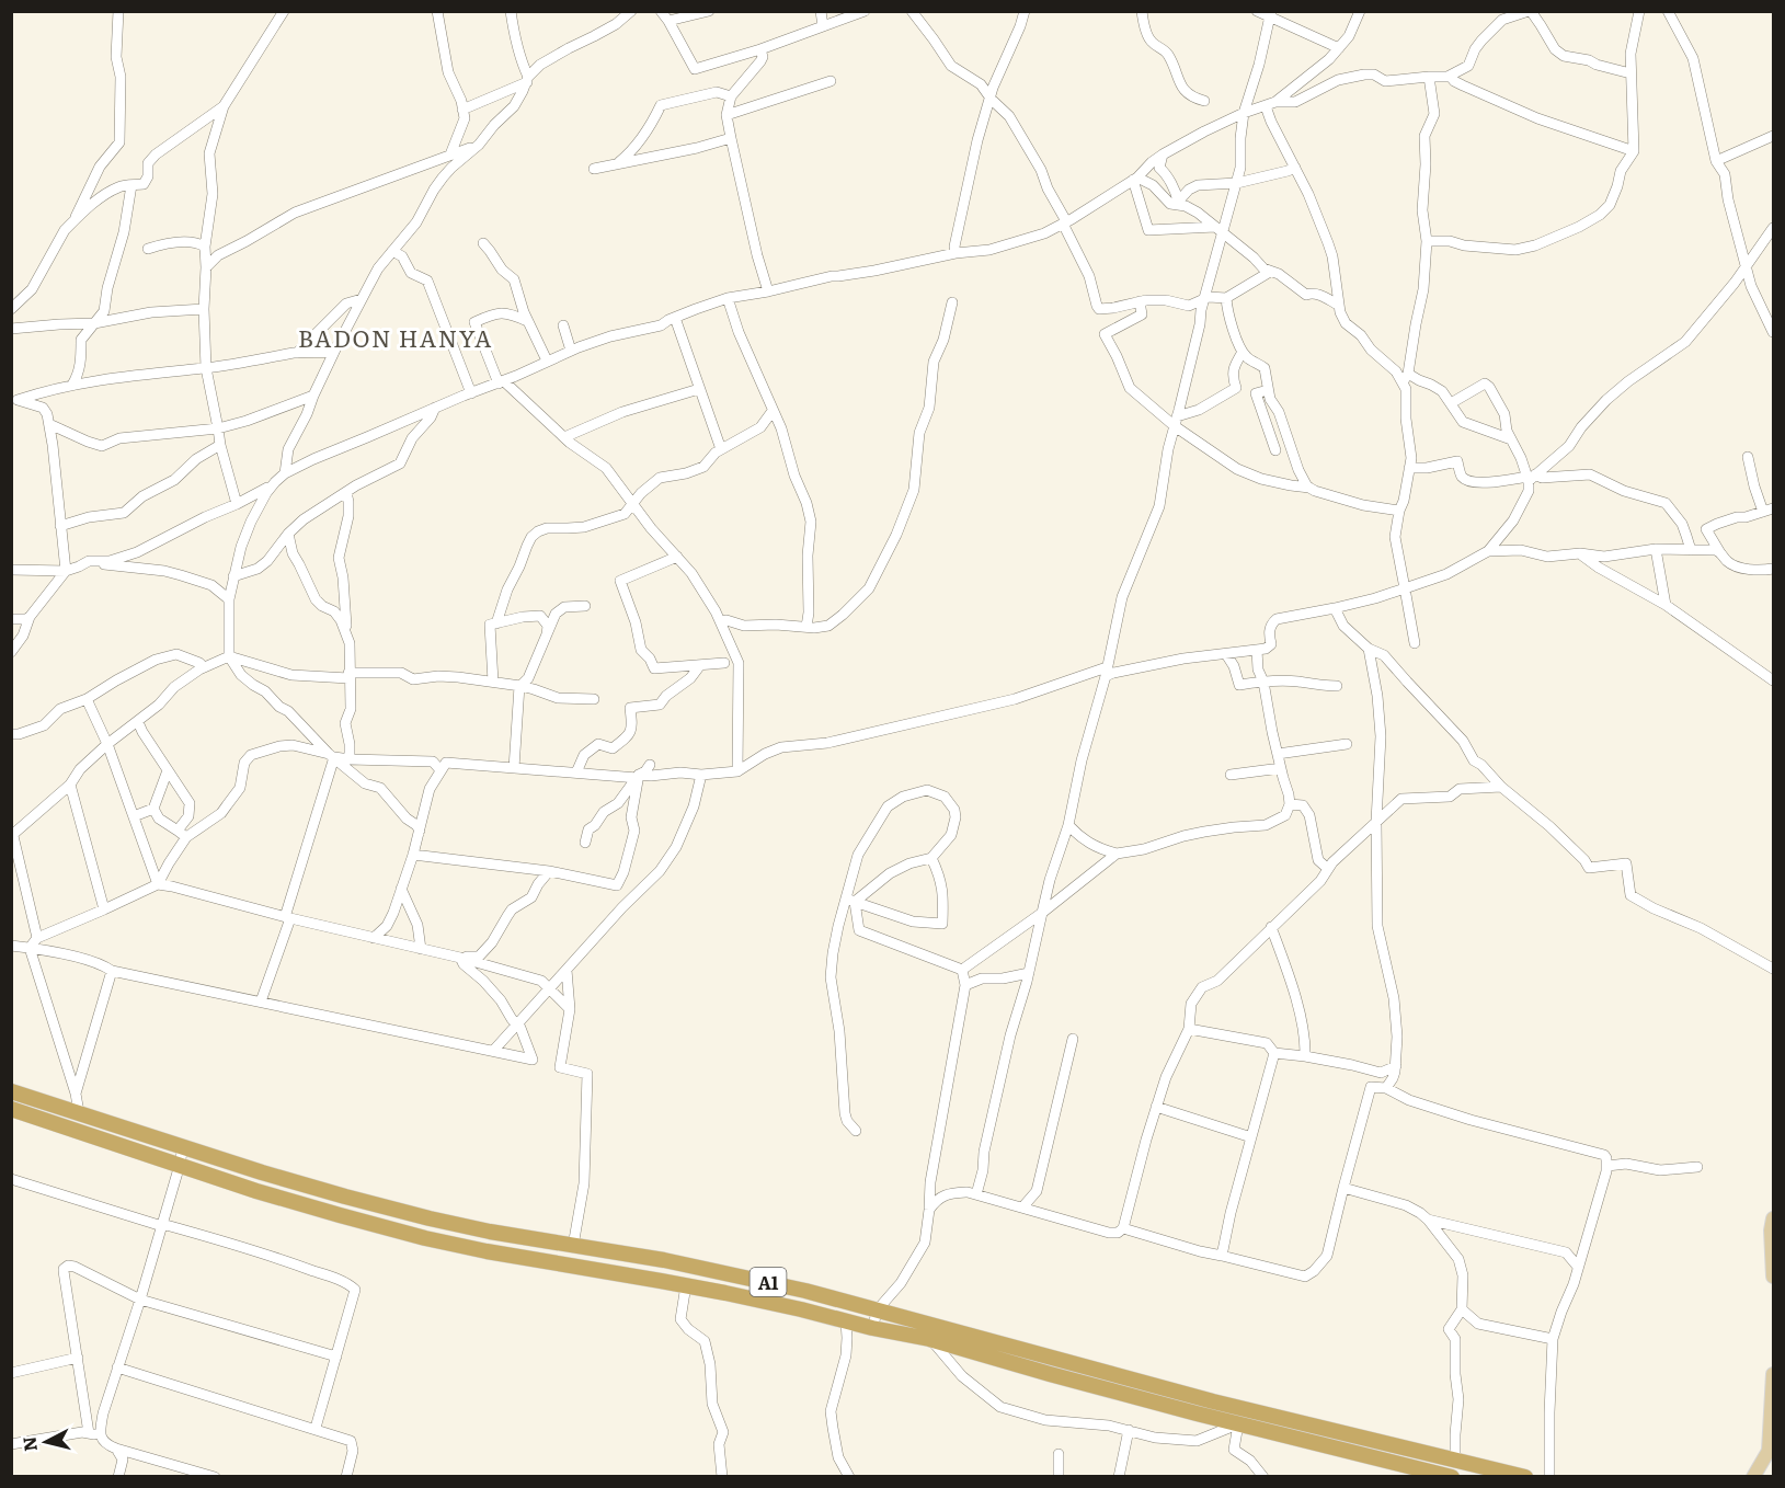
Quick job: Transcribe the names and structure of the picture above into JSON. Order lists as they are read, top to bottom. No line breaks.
{"streets":{"highway":["A1"]},"districts":["BADON HANYA"],"north":"left"}
